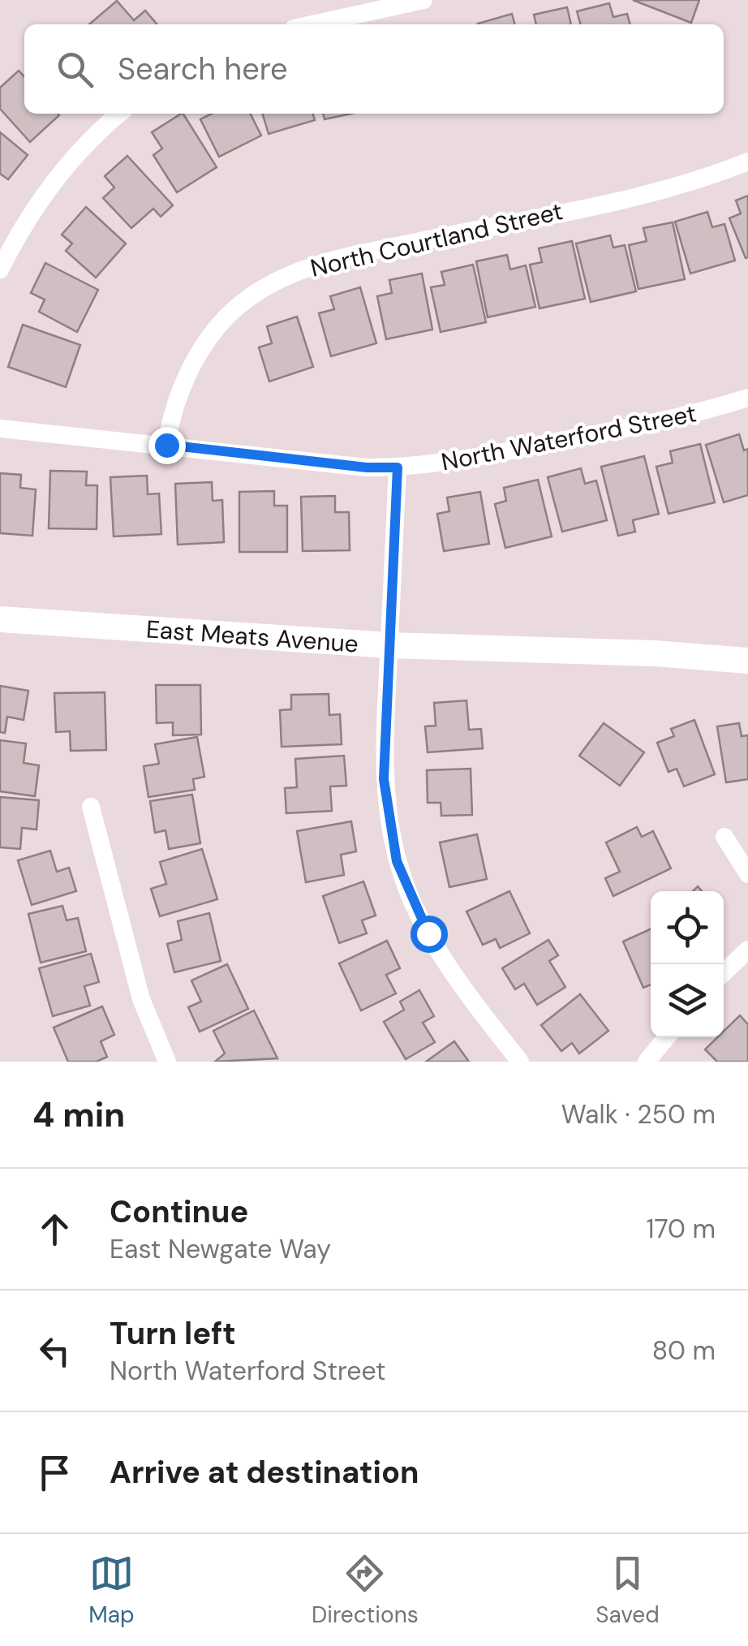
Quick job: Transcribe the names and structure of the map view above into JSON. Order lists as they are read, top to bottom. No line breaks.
{"streets":{"street":["North Courtland Street","North Waterford Street","East Meats Avenue"]},"crossings":[["North Courtland Street","North Waterford Street"]],"page":{"search":"Search here","heading":["4 min","Walk · 250 m"],"list":[["Continue","East Newgate Way","170 m"],["Turn left","North Waterford Street","80 m"],"Arrive at destination"],"nav":["Map","Directions","Saved"]}}
